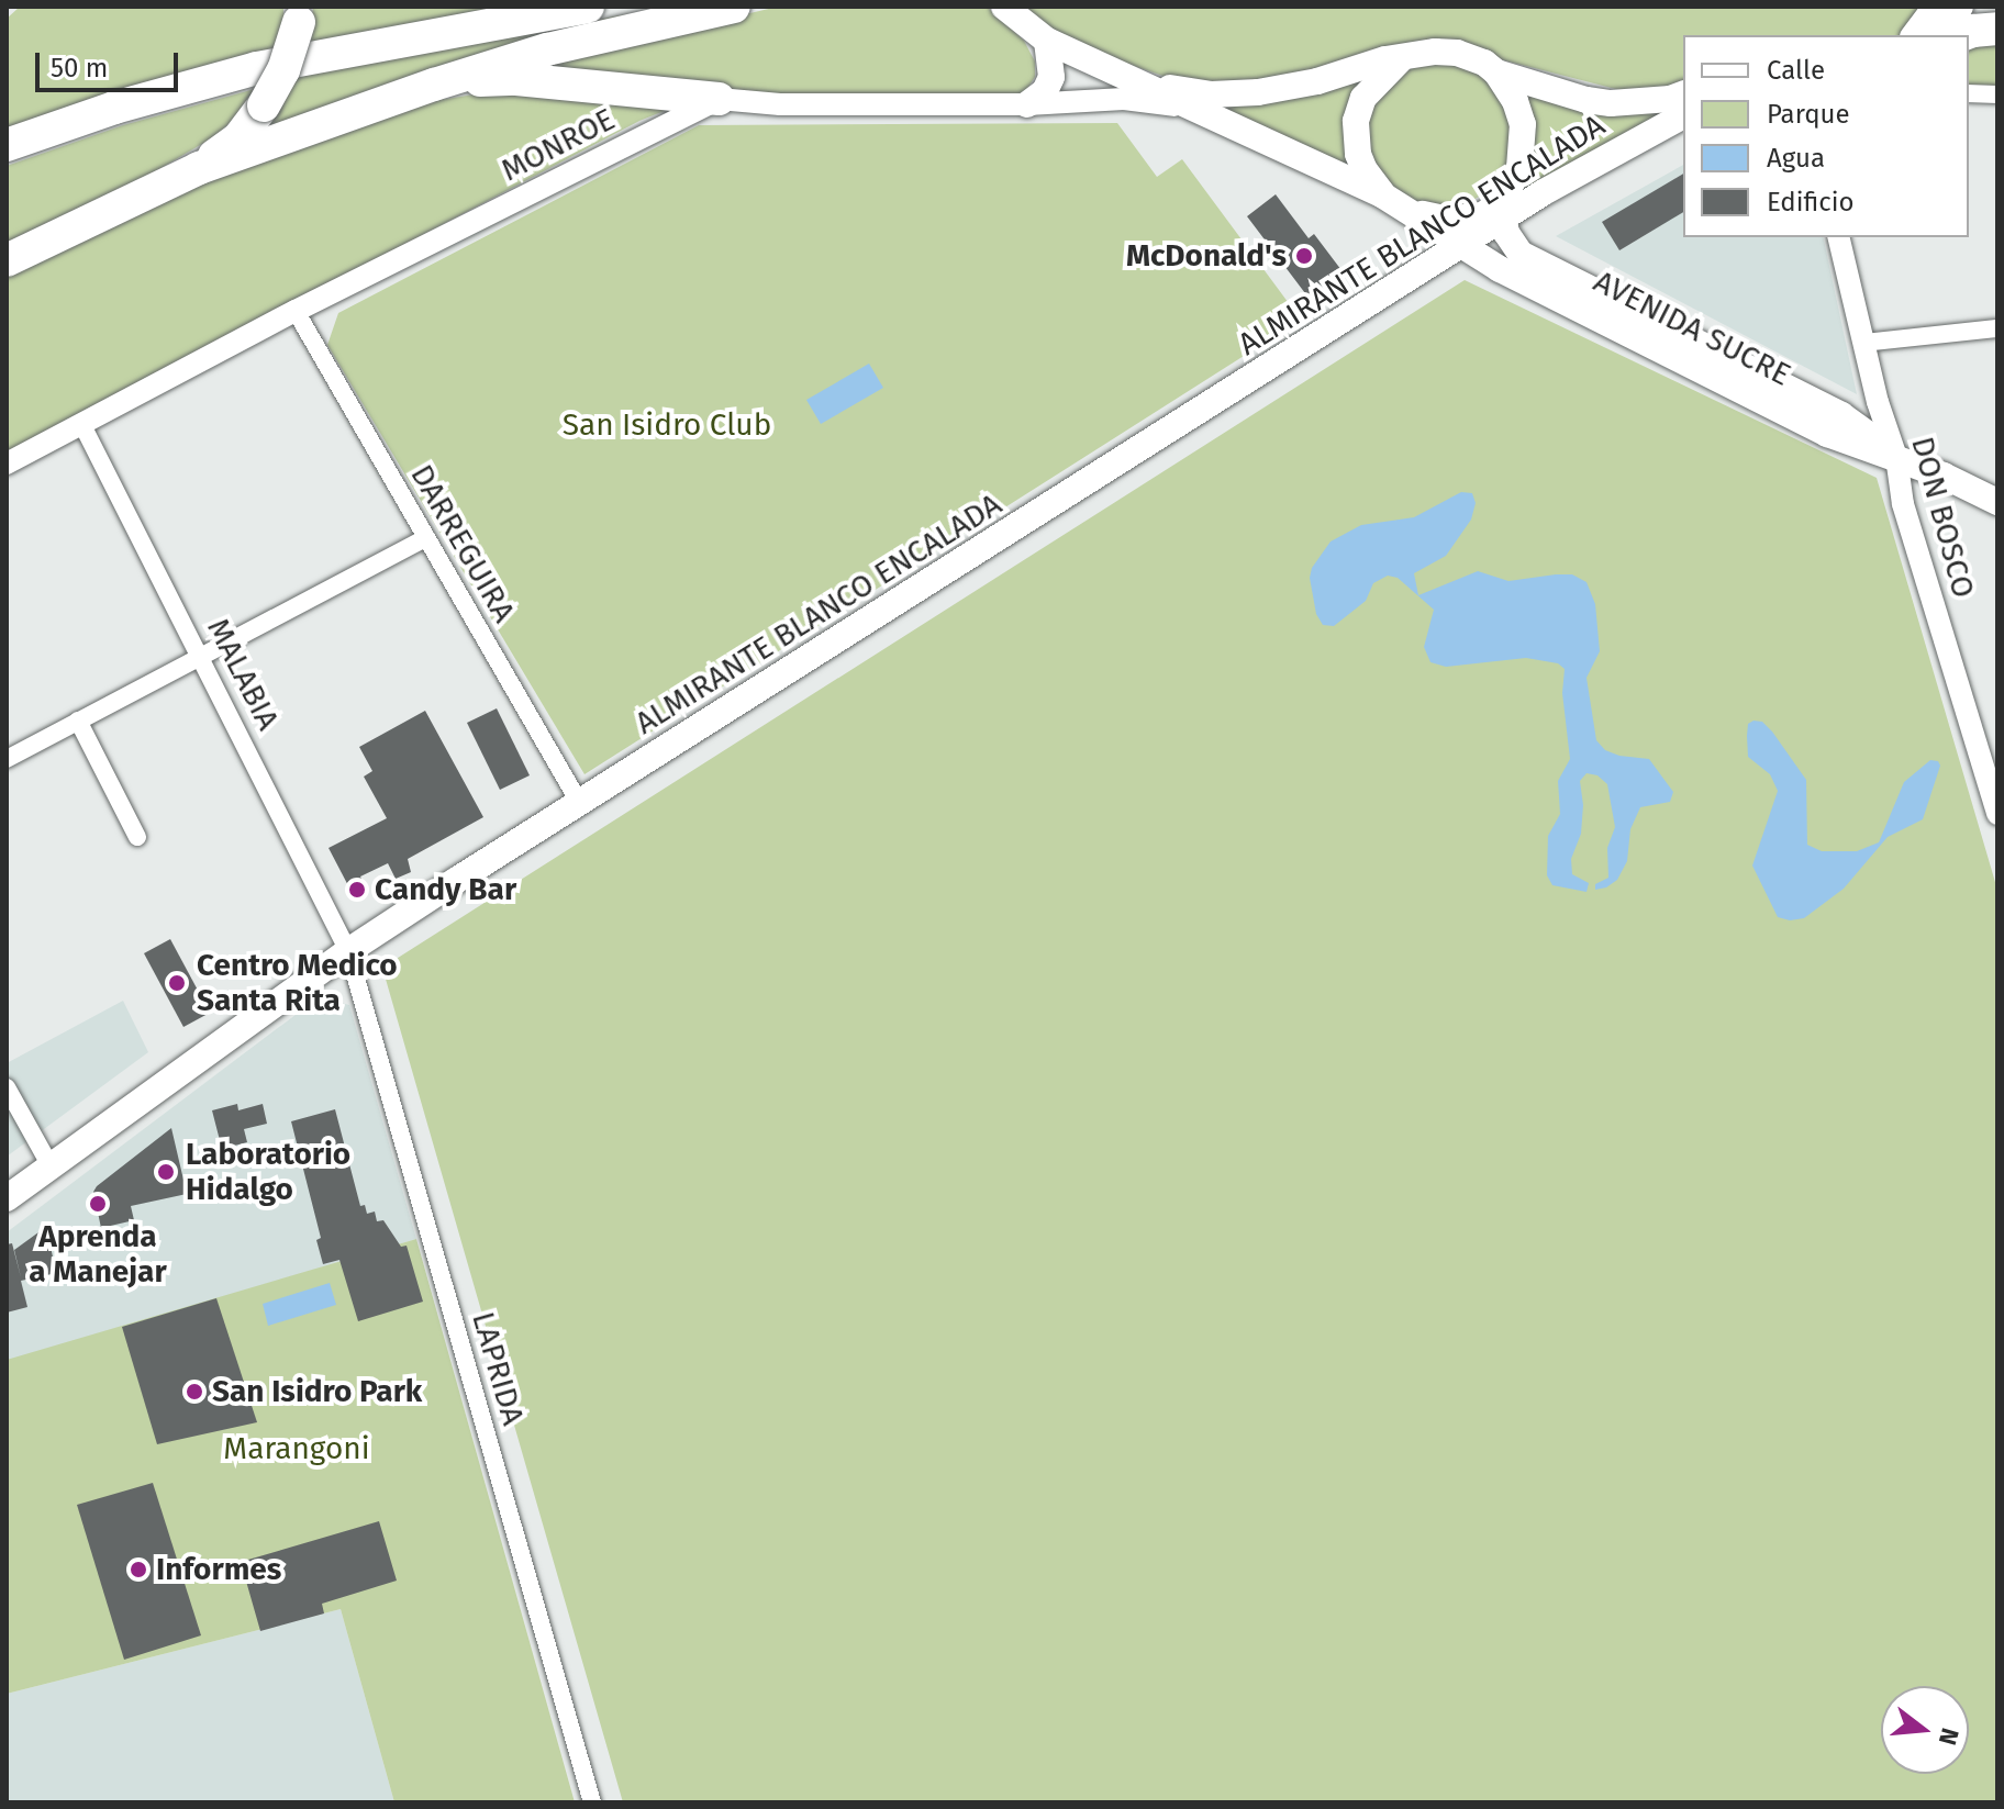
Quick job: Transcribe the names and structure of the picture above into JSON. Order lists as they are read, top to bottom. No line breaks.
{"streets":{"main road":["ALMIRANTE BLANCO ENCALADA","AVENIDA SUCRE"],"street":["MONROE","DON BOSCO","DARREGUIRA","MALABIA","LAPRIDA"]},"crossings":[["MONROE","DARREGUIRA"],["MONROE","MALABIA"],["ALMIRANTE BLANCO ENCALADA","AVENIDA SUCRE"],["ALMIRANTE BLANCO ENCALADA","DARREGUIRA"],["ALMIRANTE BLANCO ENCALADA","MALABIA"],["ALMIRANTE BLANCO ENCALADA","LAPRIDA"],["AVENIDA SUCRE","DON BOSCO"],["MALABIA","LAPRIDA"]],"parks":["San Isidro Club","Marangoni"],"places":["McDonald's","Candy Bar","Centro Medico Santa Rita","Laboratorio Hidalgo","Aprenda a Manejar","San Isidro Park","Informes"],"legend":["Calle","Parque","Agua","Edificio"],"scale_bar":"50 m","north":"right"}
